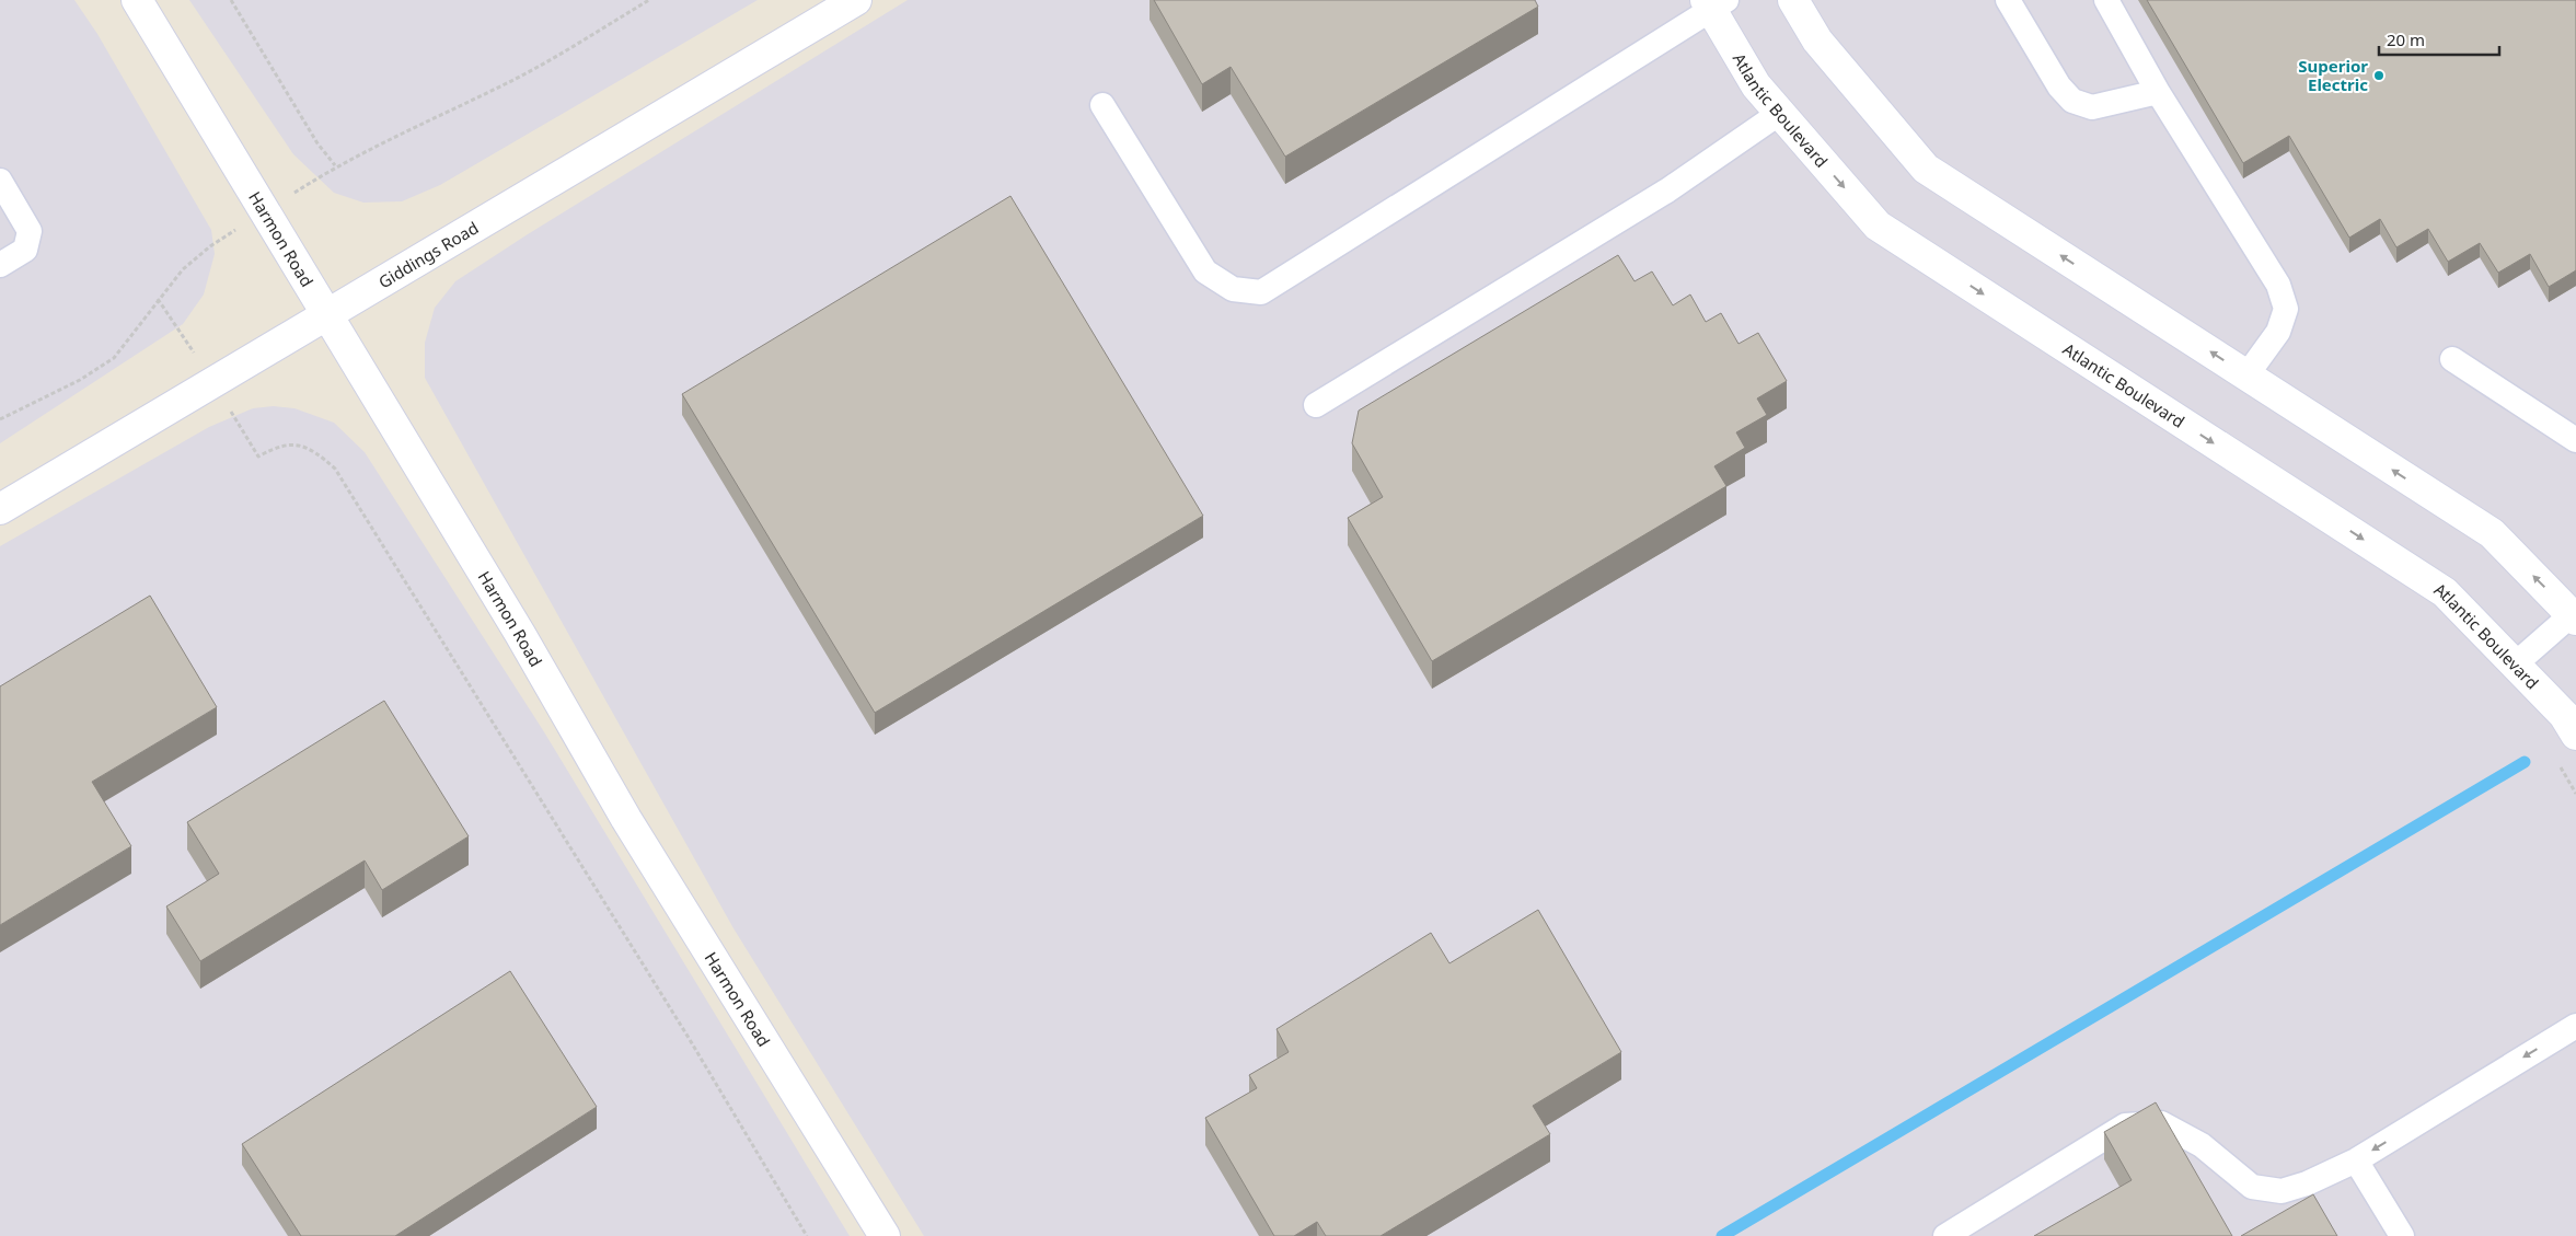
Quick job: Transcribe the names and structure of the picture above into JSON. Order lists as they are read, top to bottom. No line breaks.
{"streets":{"street":["Atlantic Boulevard","Harmon Road","Giddings Road"]},"crossings":[["Harmon Road","Giddings Road"]],"places":["Superior Electric"],"scale_bar":"20 m"}
